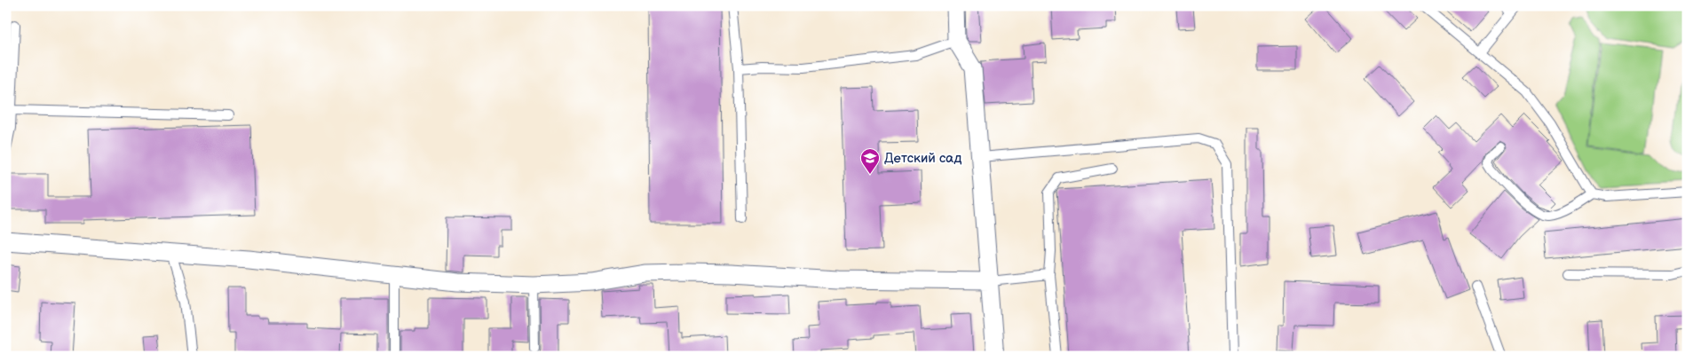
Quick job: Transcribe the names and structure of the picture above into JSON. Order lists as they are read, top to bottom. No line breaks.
{"places":{"school or university":["Детский сад"]}}
